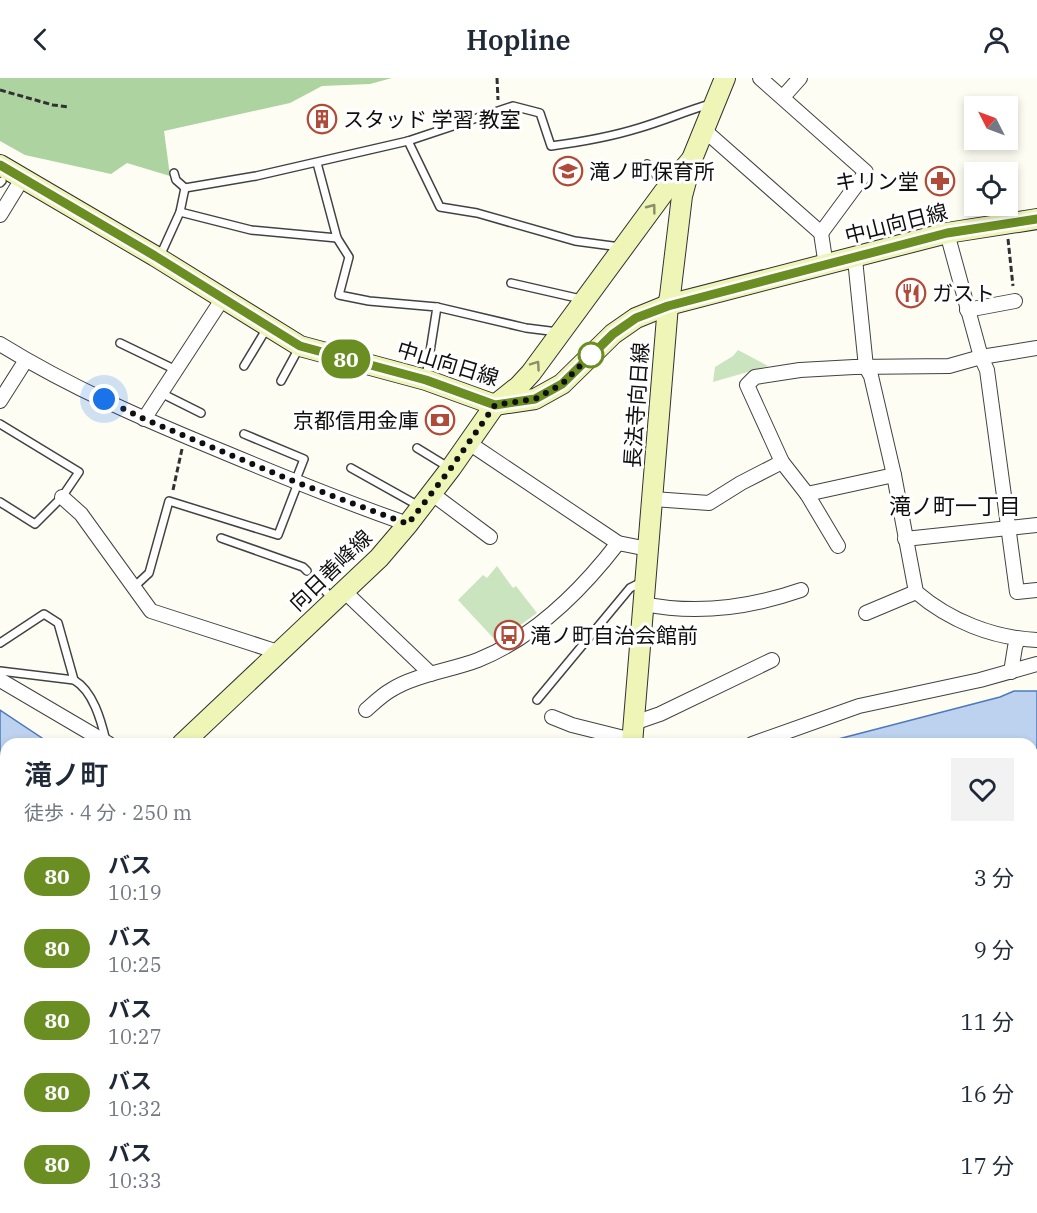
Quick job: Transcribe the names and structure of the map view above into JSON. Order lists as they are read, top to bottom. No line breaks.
{"streets":{"main road":["中山向日線","長法寺向日線","向日善峰線"]},"crossings":[["中山向日線","長法寺向日線"],["中山向日線","向日善峰線"],["長法寺向日線","向日善峰線"]],"districts":["滝ノ町一丁目"],"places":{"building":["スタッド 学習 教室"],"school or university":["滝ノ町保育所"],"pharmacy":["キリン堂"],"restaurant":["ガスト"],"bank":["京都信用金庫"],"bus stop":["滝ノ町自治会館前"]},"lines":["bus line 80"],"north":"top left","page":{"header":"Hopline","on_map":"80","heading":["滝ノ町","徒歩 · 4 分 · 250 m"],"list":[{"mark":"80","name":"バス","note":"10:19","value":"3 分"},{"mark":"80","name":"バス","note":"10:25","value":"9 分"},{"mark":"80","name":"バス","note":"10:27","value":"11 分"},{"mark":"80","name":"バス","note":"10:32","value":"16 分"},{"mark":"80","name":"バス","note":"10:33","value":"17 分"}]}}
